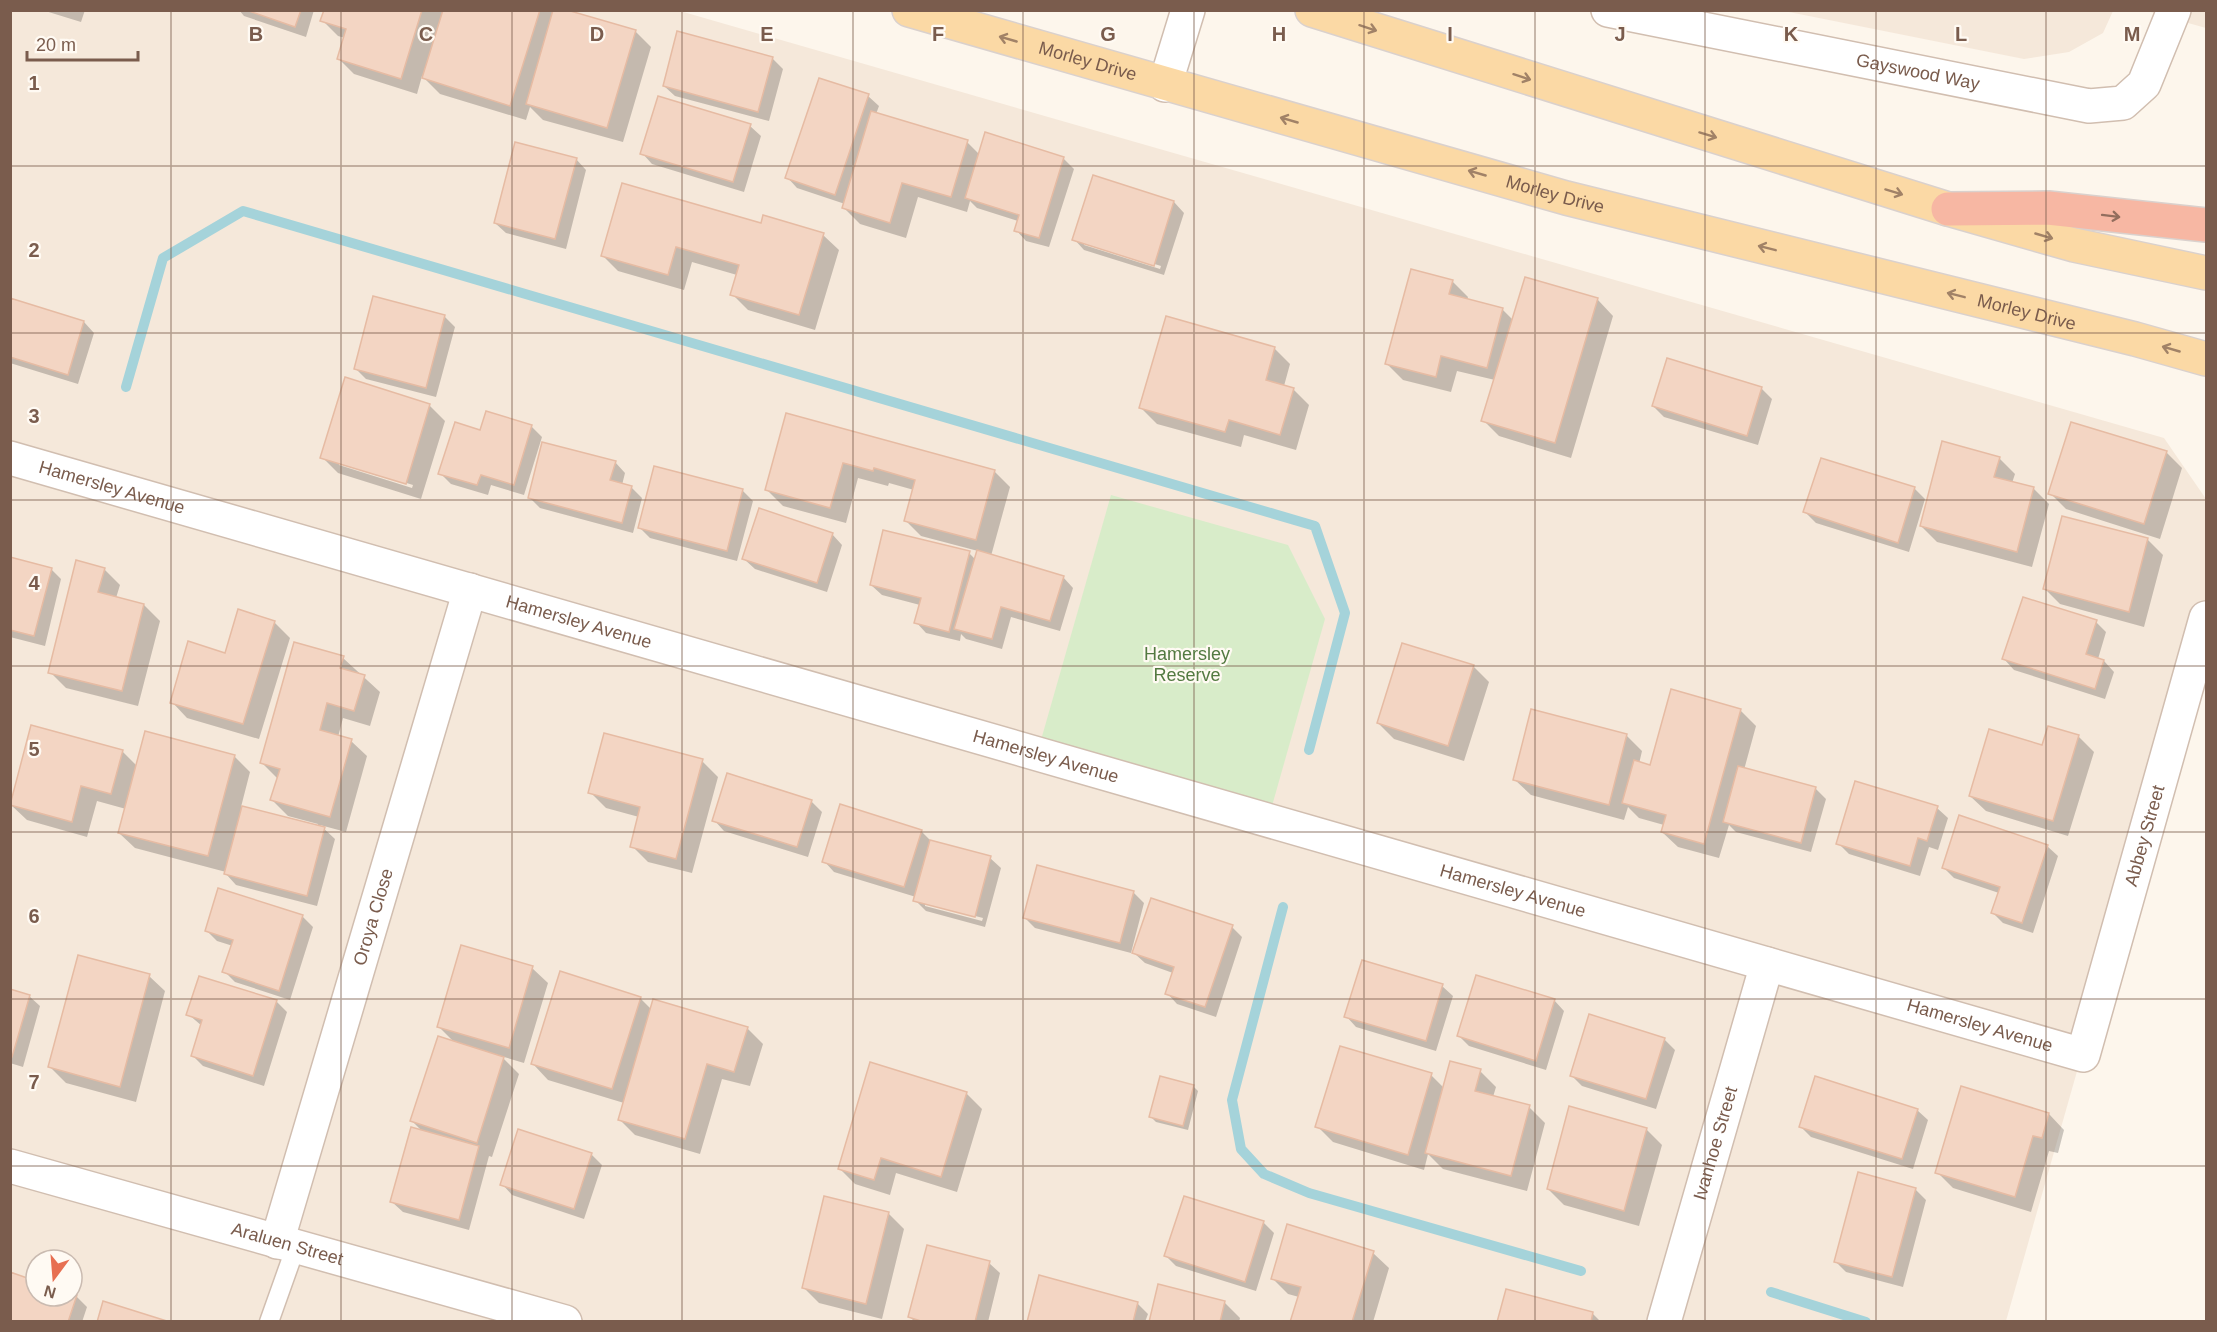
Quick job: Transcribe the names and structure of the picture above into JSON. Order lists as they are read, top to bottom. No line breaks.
{"streets":{"main road":["Morley Drive"],"street":["Gayswood Way","Hamersley Avenue","Abbey Street","Oroya Close","Ivanhoe Street","Araluen Street"]},"crossings":[["Hamersley Avenue","Abbey Street"],["Hamersley Avenue","Oroya Close"],["Hamersley Avenue","Ivanhoe Street"],["Oroya Close","Araluen Street"]],"parks":["Hamersley Reserve"],"scale_bar":"20 m","north":"bottom","grid":{"columns":["B","C","D","E","F","G","H","I","J","K","L","M"],"rows":["1","2","3","4","5","6","7"]}}
